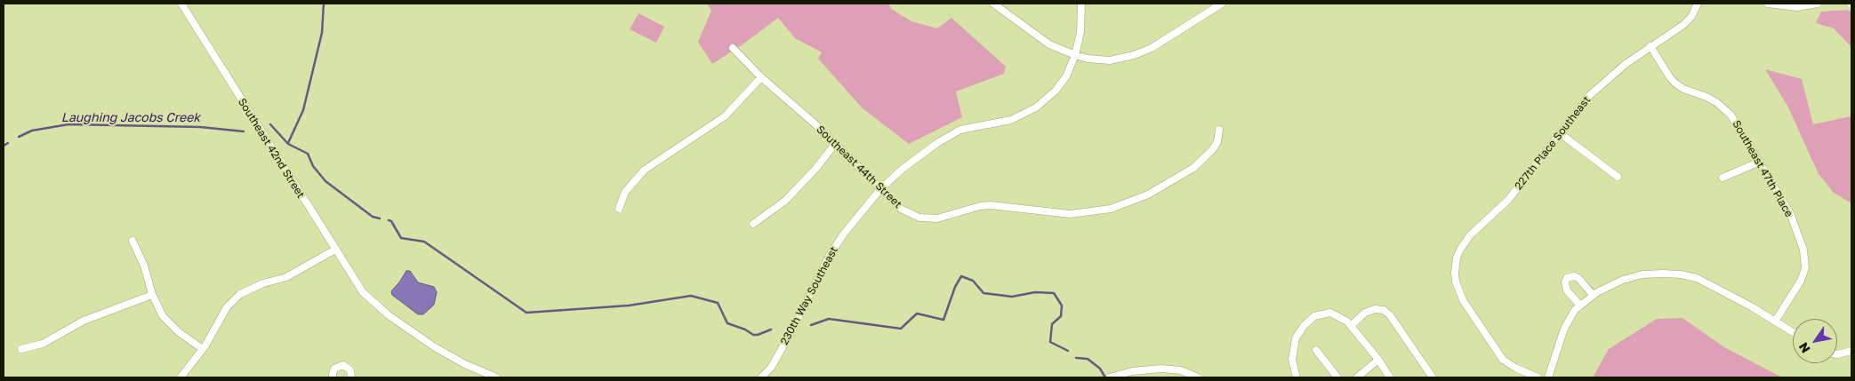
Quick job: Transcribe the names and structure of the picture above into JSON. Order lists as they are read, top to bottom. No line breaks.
{"streets":{"street":["227th Place Southeast","Southeast 42nd Street","Southeast 44th Street","Southeast 47th Place","230th Way Southeast"]},"crossings":[["227th Place Southeast","Southeast 47th Place"],["Southeast 44th Street","230th Way Southeast"]],"water":["Laughing Jacobs Creek"],"north":"bottom left"}
